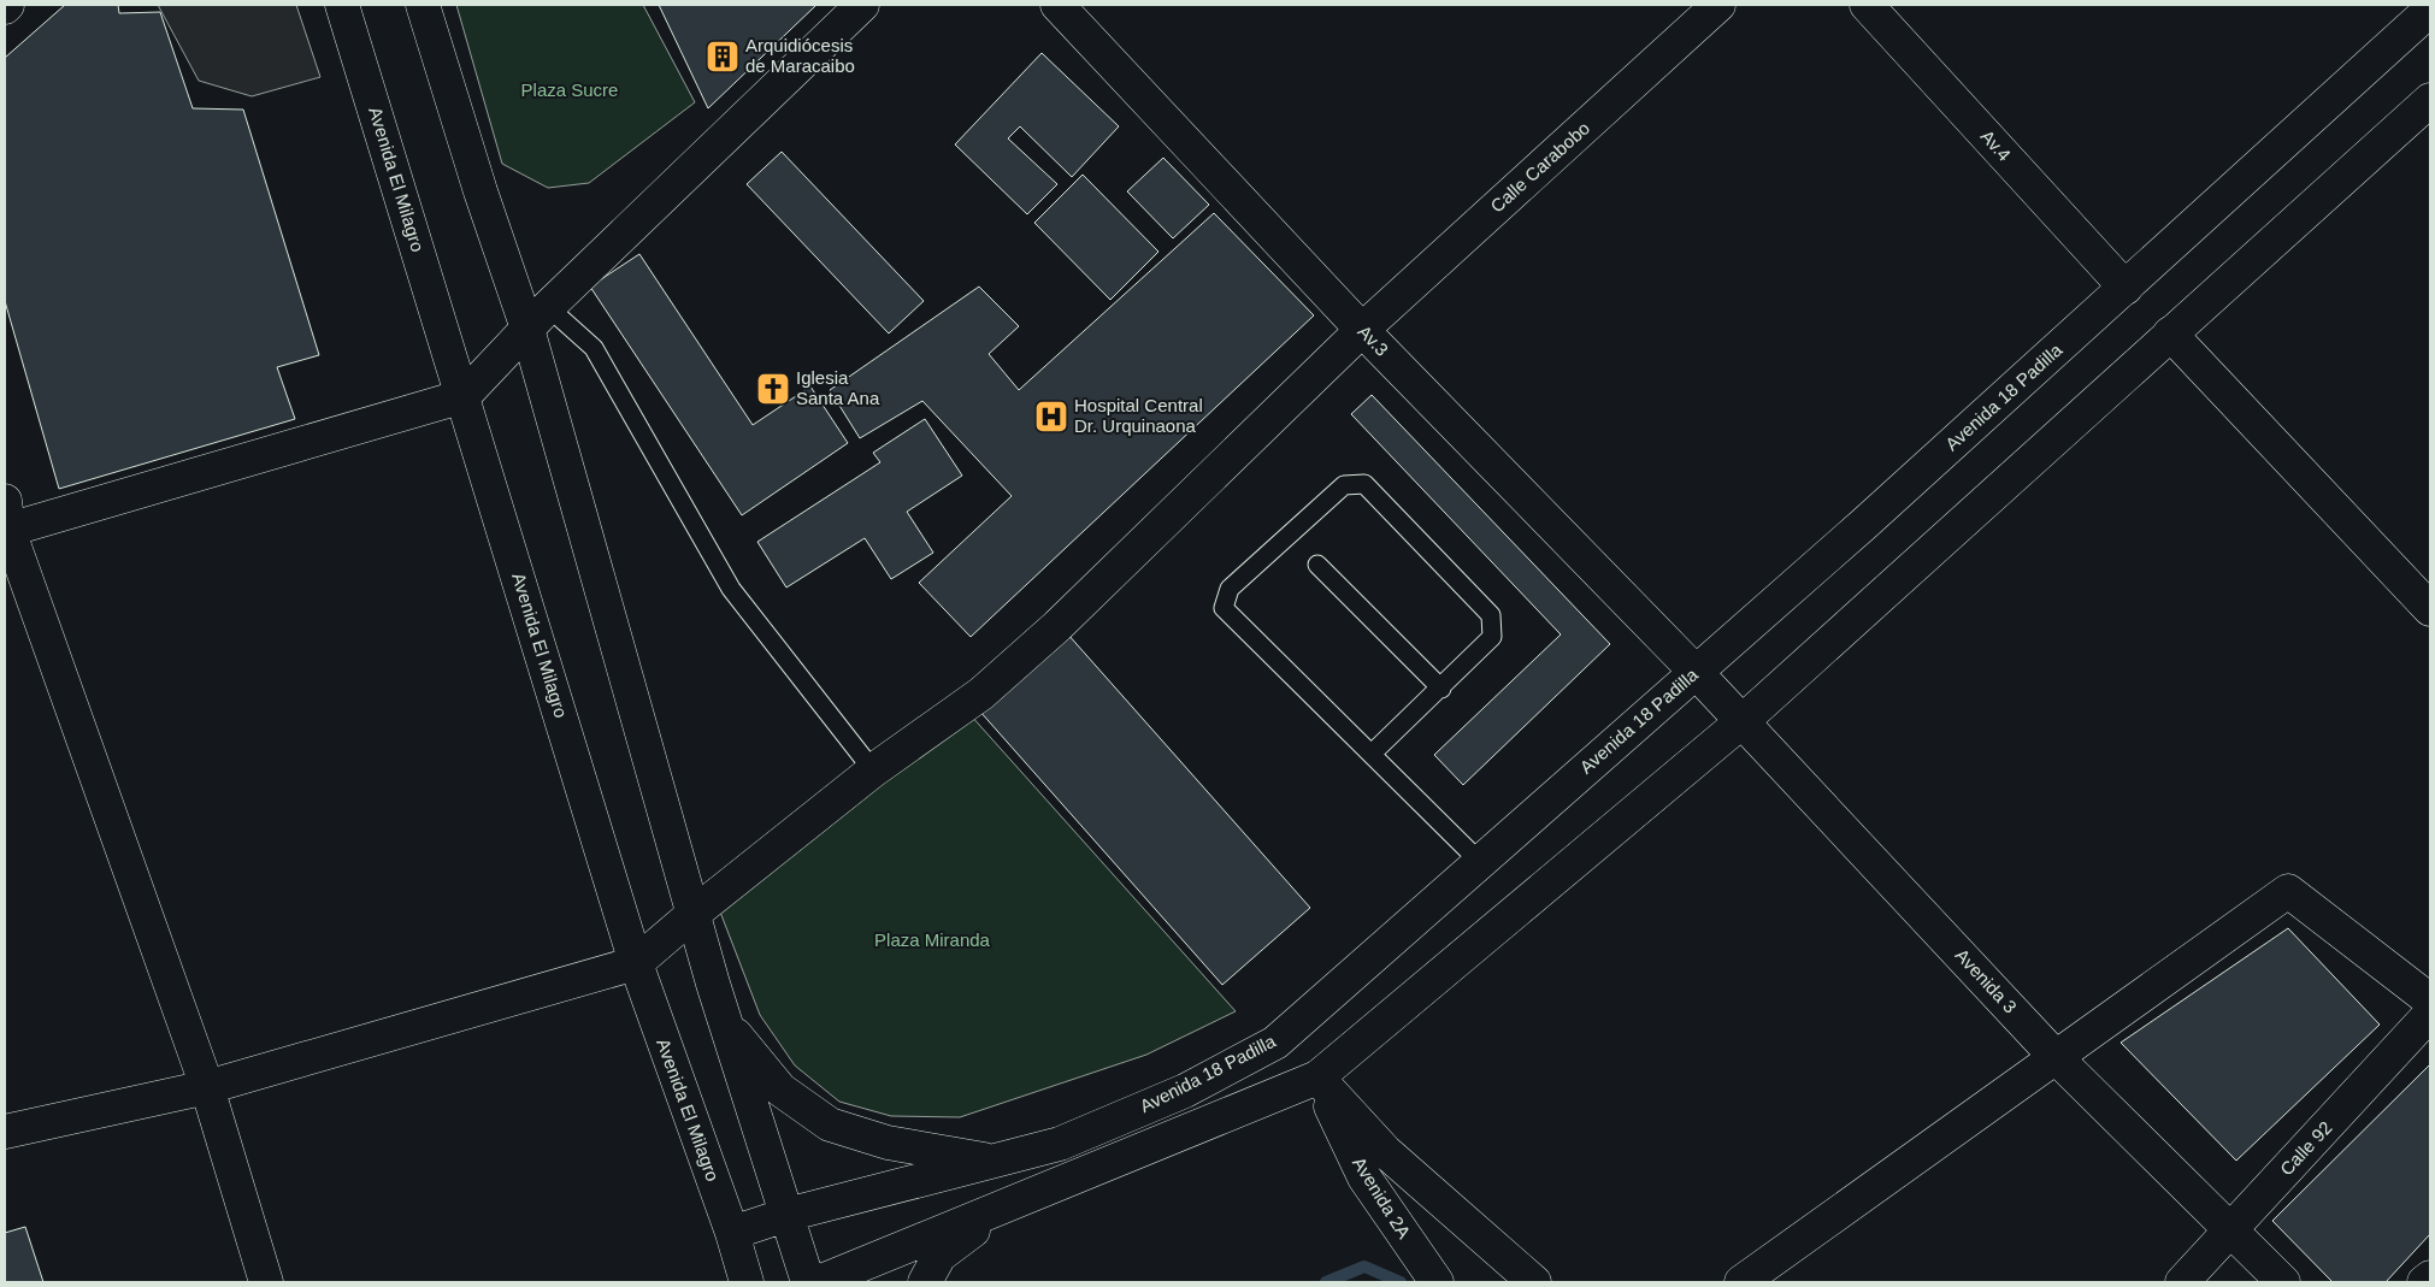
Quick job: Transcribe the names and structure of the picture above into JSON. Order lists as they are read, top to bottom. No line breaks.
{"streets":{"street":["Av.4","Calle Carabobo","Avenida El Milagro","Av.3","Avenida 18 Padilla","Avenida 3","Calle 92","Avenida 2A"]},"crossings":[["Av.4","Avenida 18 Padilla"],["Calle Carabobo","Avenida El Milagro"],["Calle Carabobo","Av.3"],["Avenida El Milagro","Avenida 18 Padilla"],["Av.3","Avenida 18 Padilla"],["Av.3","Avenida 3"],["Avenida 18 Padilla","Avenida 3"],["Avenida 3","Calle 92"]],"parks":["Plaza Sucre","Plaza Miranda"],"places":{"building":["Arquidiócesis de Maracaibo"],"church":["Iglesia Santa Ana"],"hospital":["Hospital Central Dr. Urquinaona"]}}
